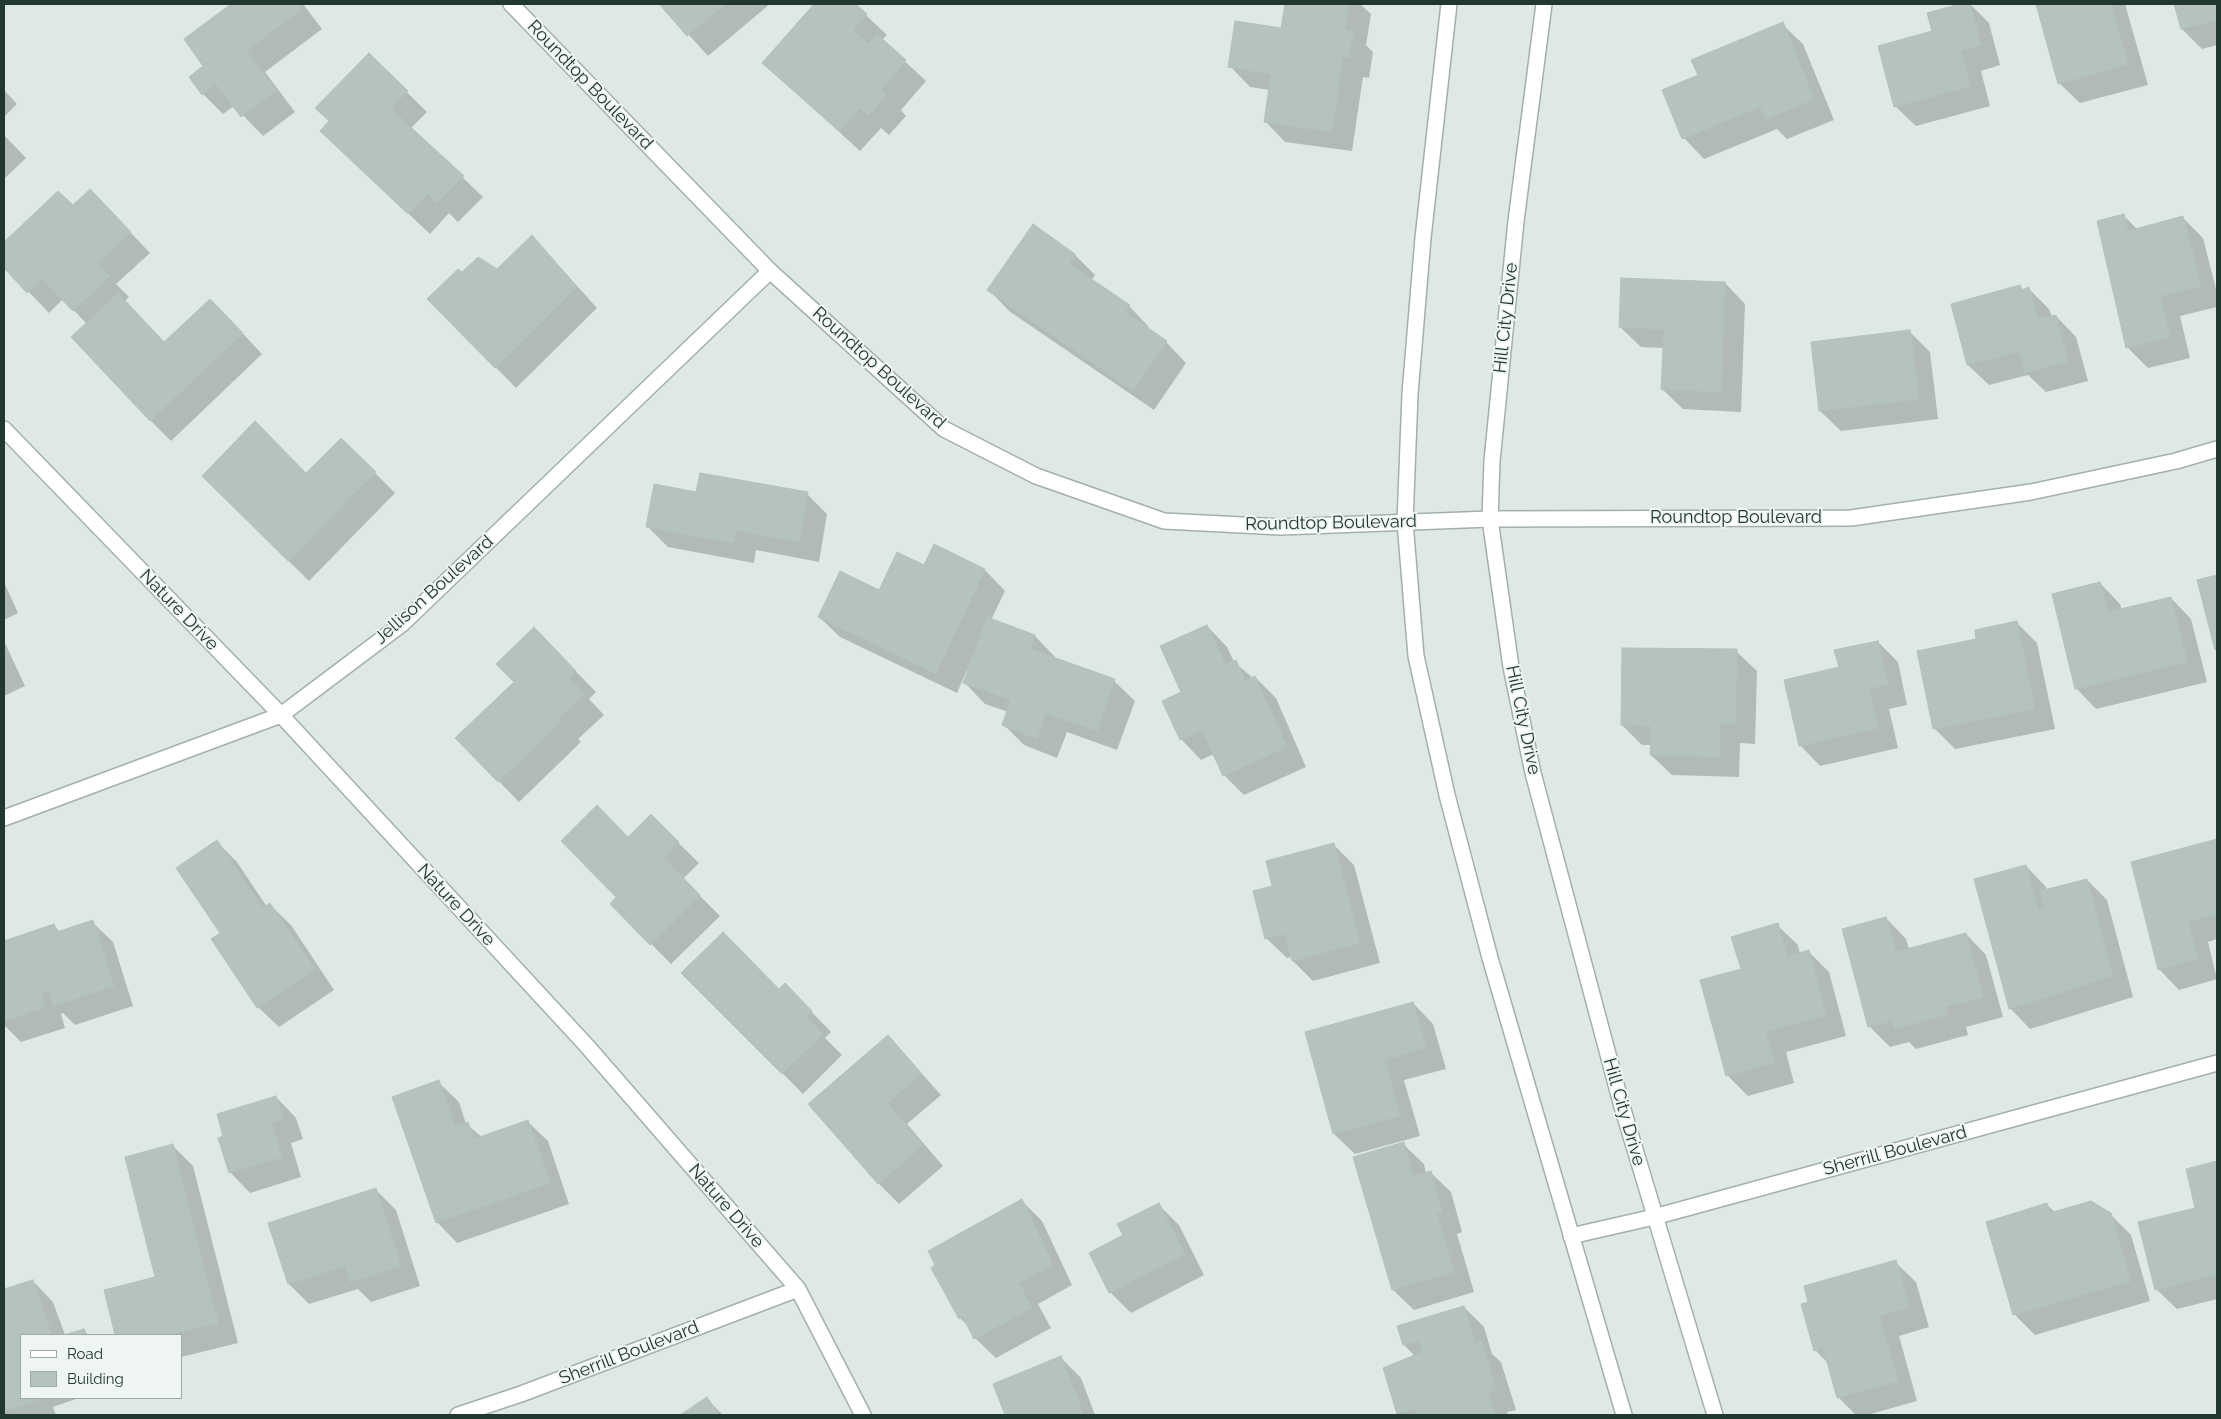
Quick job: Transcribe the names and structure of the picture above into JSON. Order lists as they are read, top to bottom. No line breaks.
{"streets":{"street":["Roundtop Boulevard","Hill City Drive","Jellison Boulevard","Nature Drive","Sherrill Boulevard"]},"crossings":[["Roundtop Boulevard","Hill City Drive"],["Roundtop Boulevard","Jellison Boulevard"],["Hill City Drive","Sherrill Boulevard"],["Jellison Boulevard","Nature Drive"],["Nature Drive","Sherrill Boulevard"]],"legend":["Road","Building"]}
